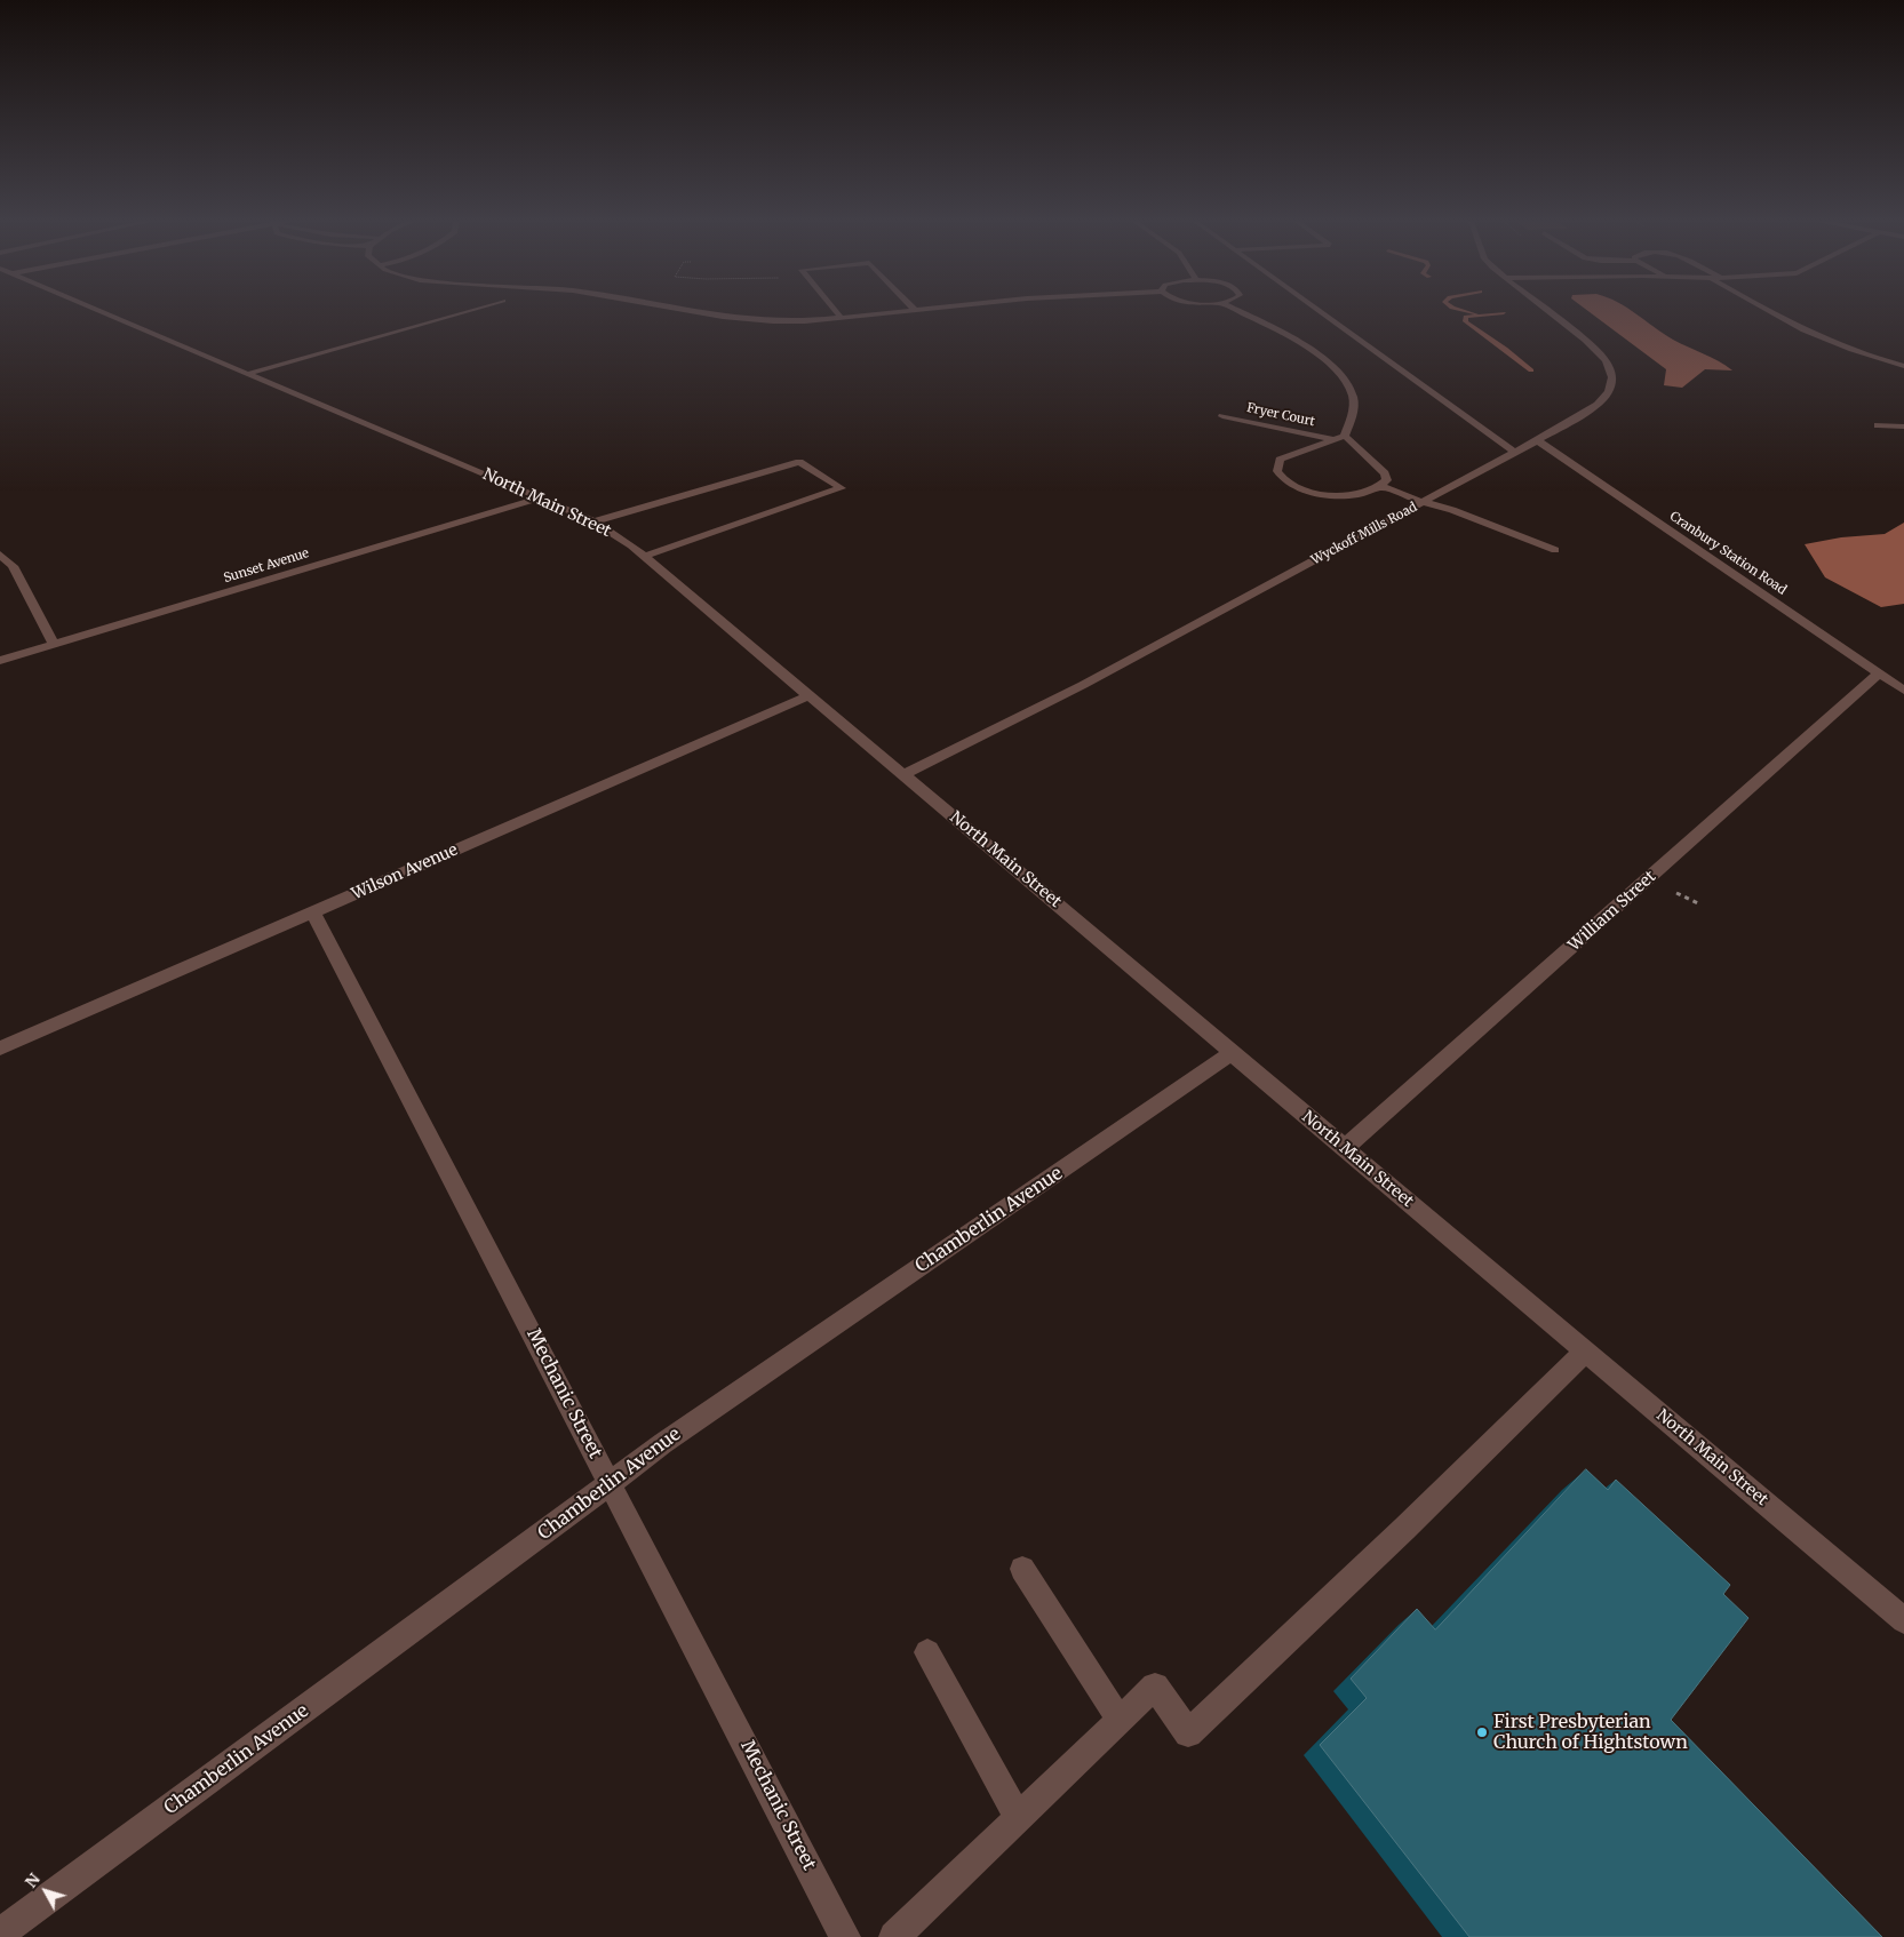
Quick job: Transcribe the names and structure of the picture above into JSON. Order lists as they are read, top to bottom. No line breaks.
{"streets":{"street":["Fryer Court","North Main Street","Wyckoff Mills Road","Cranbury Station Road","Sunset Avenue","Wilson Avenue","William Street","Chamberlin Avenue","Mechanic Street"]},"crossings":[["North Main Street","Wyckoff Mills Road"],["North Main Street","Sunset Avenue"],["North Main Street","Wilson Avenue"],["North Main Street","William Street"],["North Main Street","Chamberlin Avenue"],["Wyckoff Mills Road","Cranbury Station Road"],["Cranbury Station Road","William Street"],["Wilson Avenue","Mechanic Street"],["Chamberlin Avenue","Mechanic Street"]],"places":["First Presbyterian Church of Hightstown"],"north":"top left"}
